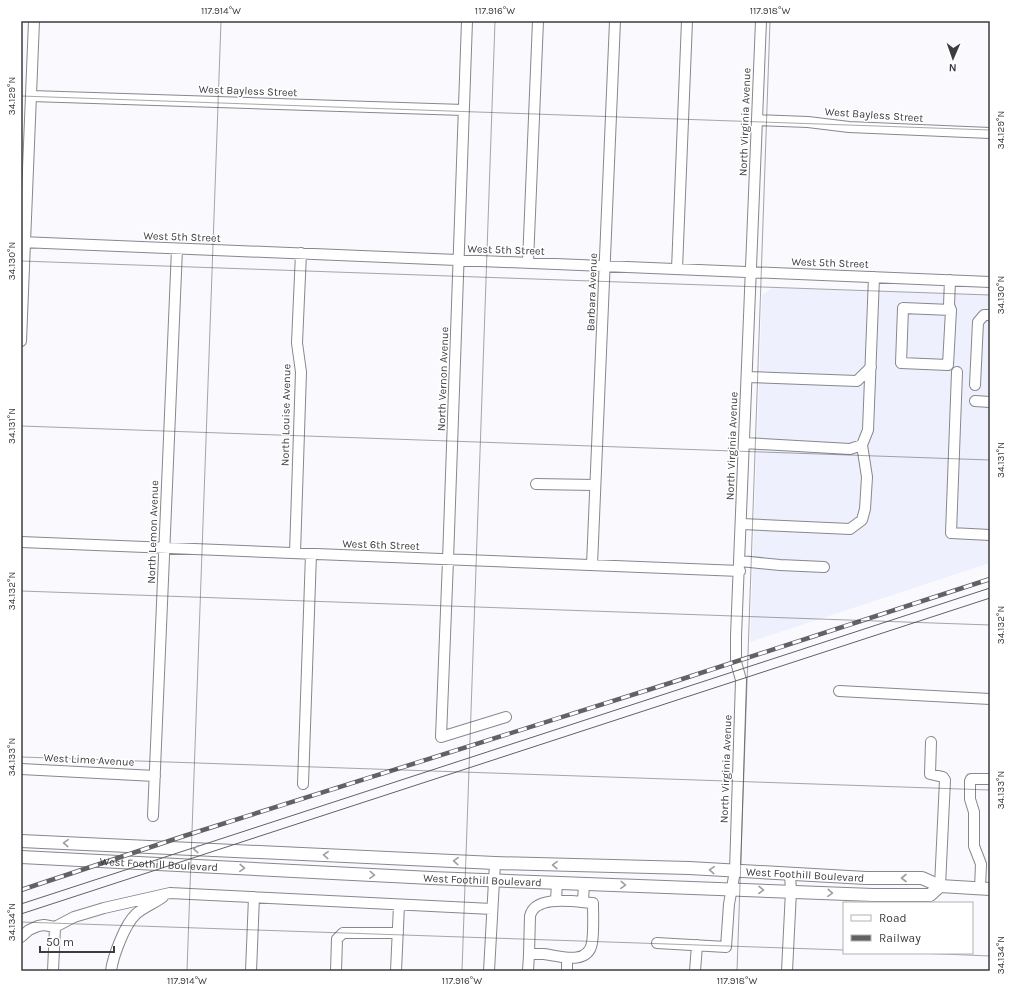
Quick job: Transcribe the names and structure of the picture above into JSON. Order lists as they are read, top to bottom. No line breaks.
{"streets":{"main road":["West Foothill Boulevard"],"street":["West Bayless Street","North Virginia Avenue","West 5th Street","Barbara Avenue","North Vernon Avenue","North Louise Avenue","North Lemon Avenue","West 6th Street","West Lime Avenue"]},"crossings":[["West Bayless Street","North Virginia Avenue"],["West Bayless Street","North Vernon Avenue"],["North Virginia Avenue","West 5th Street"],["North Virginia Avenue","West 6th Street"],["North Virginia Avenue","West Foothill Boulevard"],["West 5th Street","Barbara Avenue"],["West 5th Street","North Vernon Avenue"],["West 5th Street","North Louise Avenue"],["West 5th Street","North Lemon Avenue"],["Barbara Avenue","West 6th Street"],["North Vernon Avenue","West 6th Street"],["North Louise Avenue","West 6th Street"],["North Lemon Avenue","West 6th Street"],["North Lemon Avenue","West Lime Avenue"]],"legend":["Road","Railway"],"scale_bar":"50 m","north":"bottom","coordinates":["117.914°W","117.916°W","117.918°W","34.129°N","34.130°N","34.131°N","34.132°N","34.133°N","34.134°N"]}
